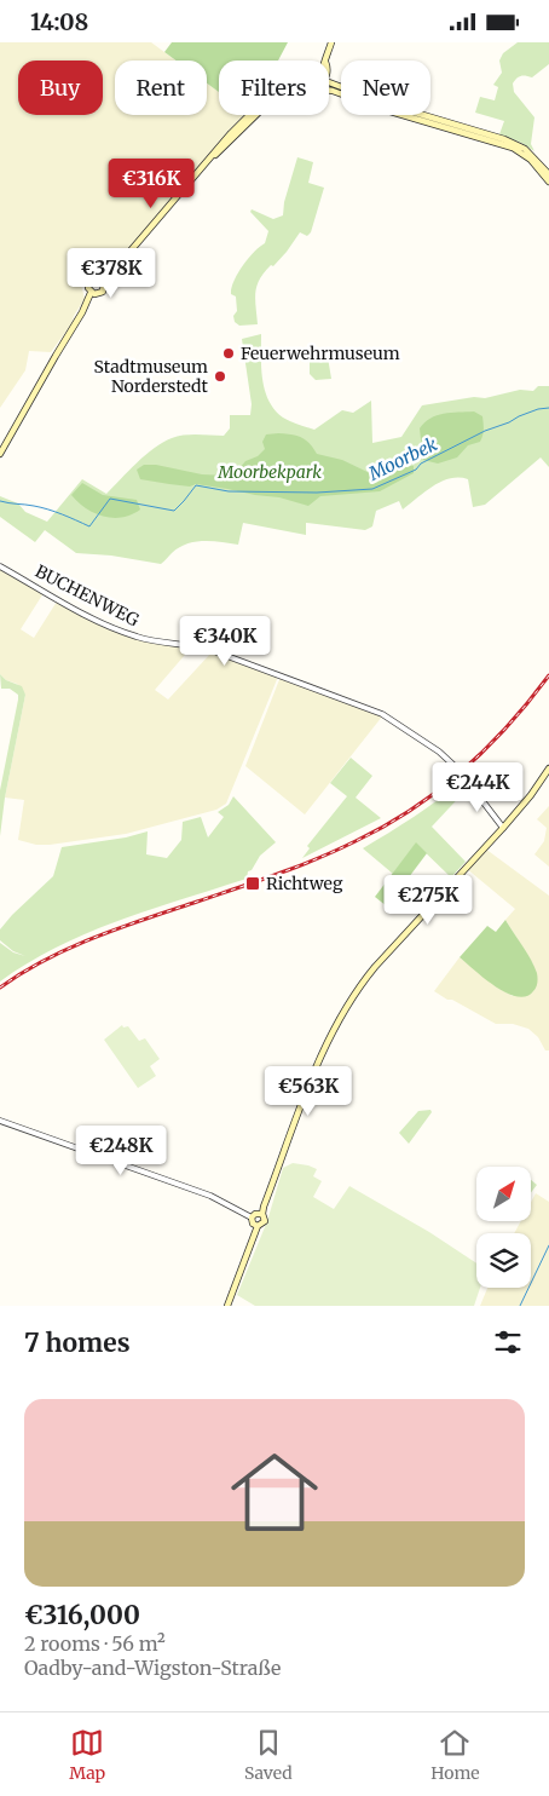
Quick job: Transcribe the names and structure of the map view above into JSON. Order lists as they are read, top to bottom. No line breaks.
{"streets":{"street":["BUCHENWEG"]},"water":["Moorbek"],"parks":["Moorbekpark"],"places":{"other":["Feuerwehrmuseum","Stadtmuseum Norderstedt"],"transit":["Richtweg"]},"north":"top right","page":{"status":"14:08","chip":["Buy","Rent","Filters","New"],"price":["€316K","€378K","€340K","€244K","€275K","€563K","€248K"],"heading":"7 homes","list":[{"name":"€316,000","note":"2 rooms · 56 m² · Oadby-and-Wigston-Straße"}],"tabs":["Map","Saved","Home"]}}
